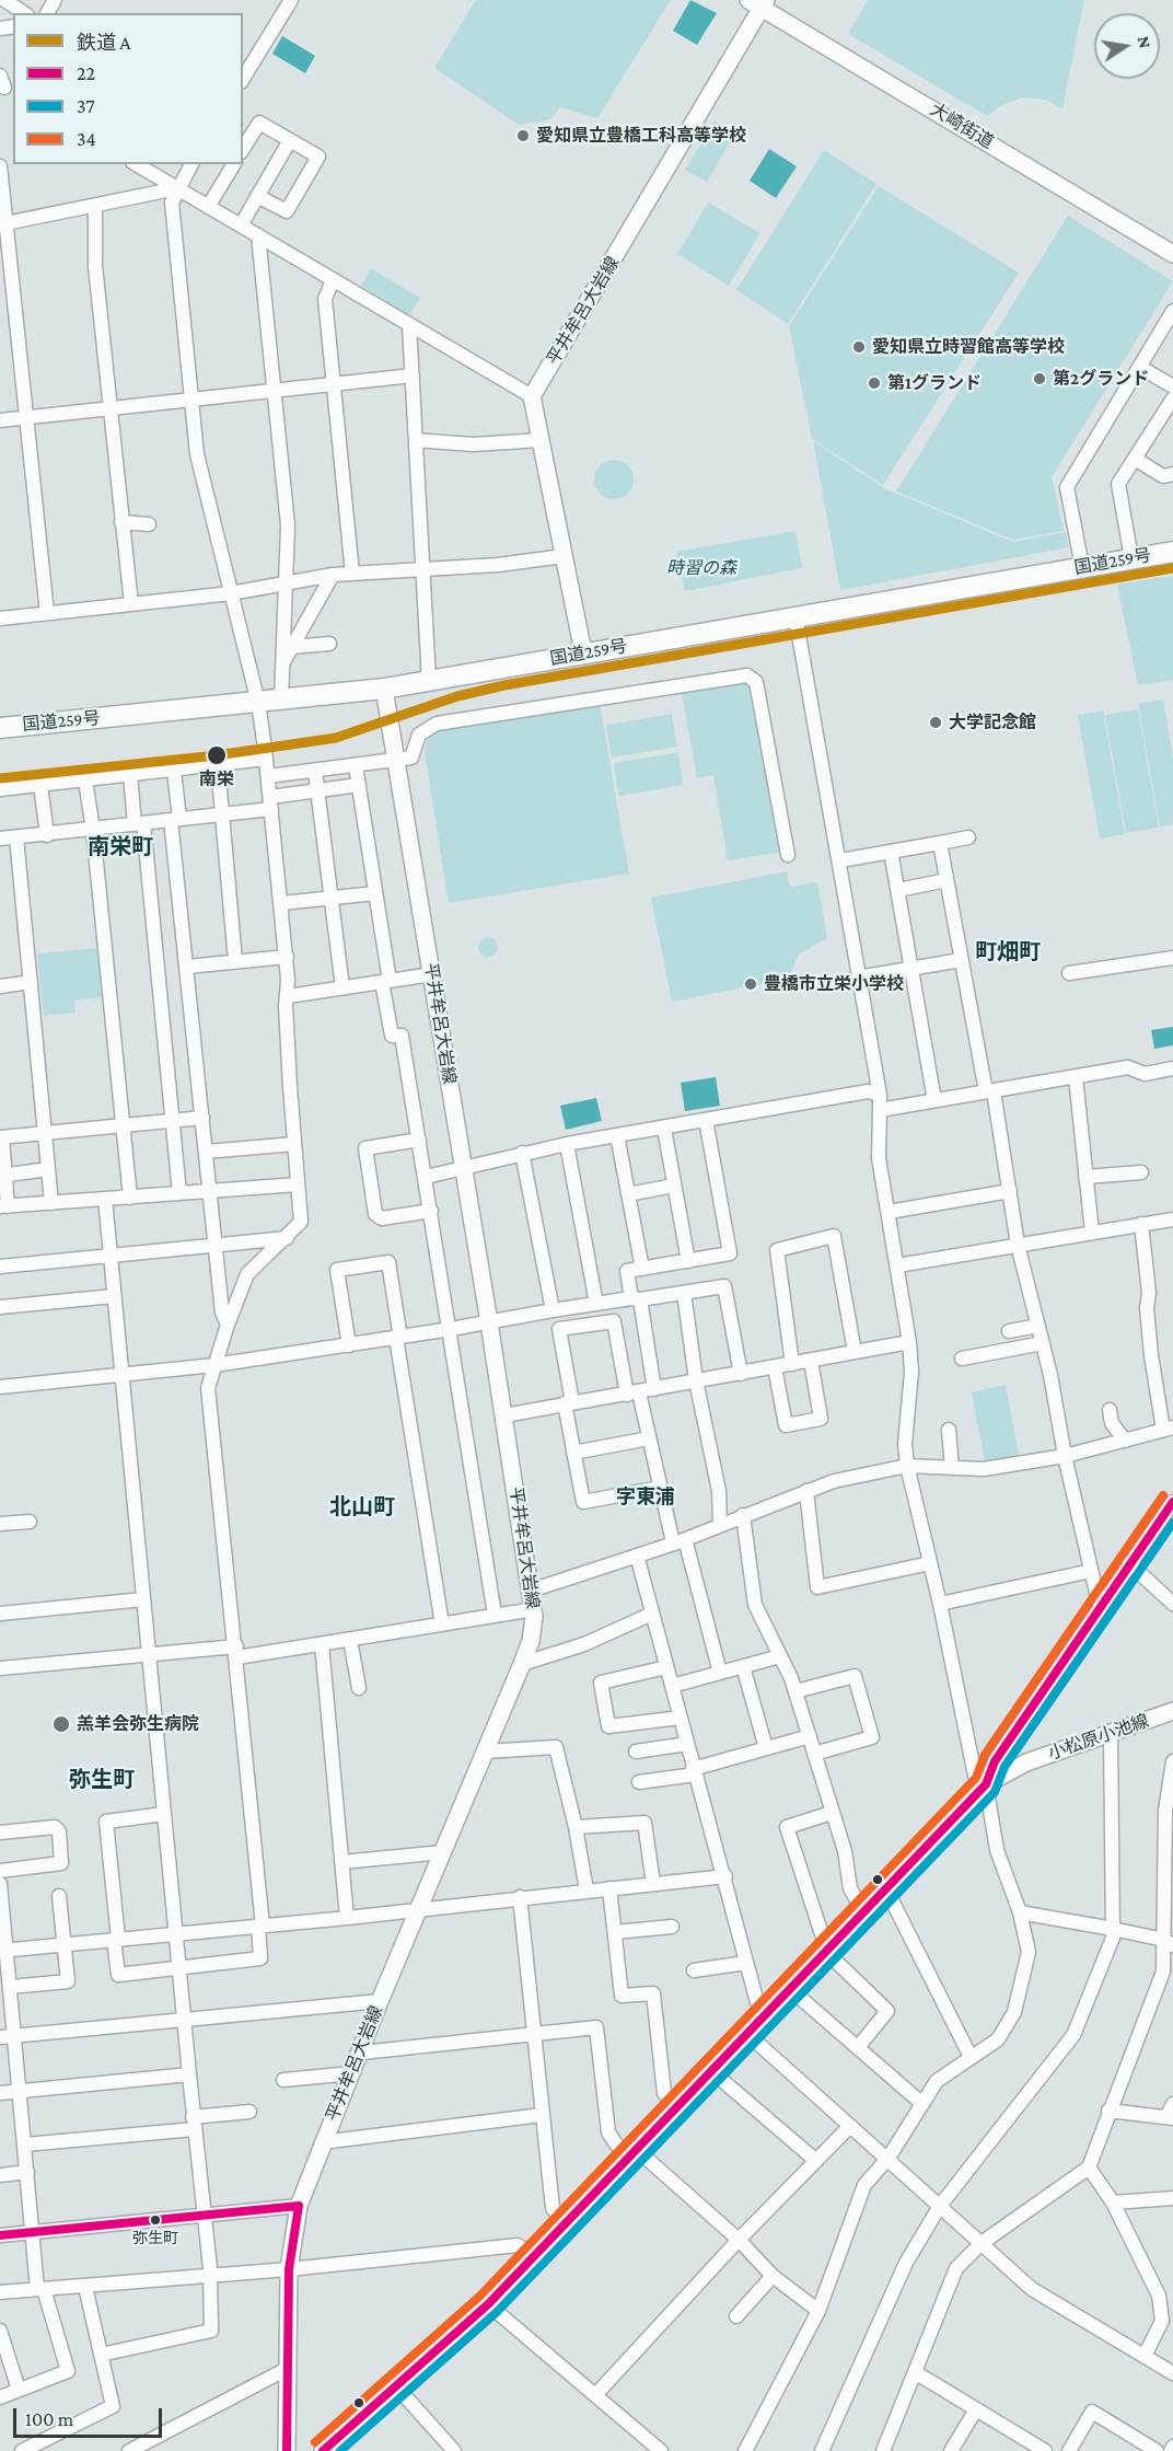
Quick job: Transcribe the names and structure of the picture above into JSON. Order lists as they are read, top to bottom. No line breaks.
{"streets":{"highway":["国道259号"],"main road":["大崎街道","平井牟呂大岩線","小松原小池線"]},"crossings":[["大崎街道","平井牟呂大岩線"],["平井牟呂大岩線","国道259号"]],"districts":["南栄町","町畑町","字東浦","北山町","弥生町"],"parks":["時習の森"],"places":["愛知県立豊橋工科高等学校","愛知県立時習館高等学校","第2グランド","第1グランド","大学記念館","南栄","豊橋市立栄小学校","羔羊会弥生病院","弥生町"],"lines":["rail line A","transit line 34","transit line 22","transit line 37"],"legend":["鉄道 A","22","37","34"],"scale_bar":"100 m","north":"right"}
